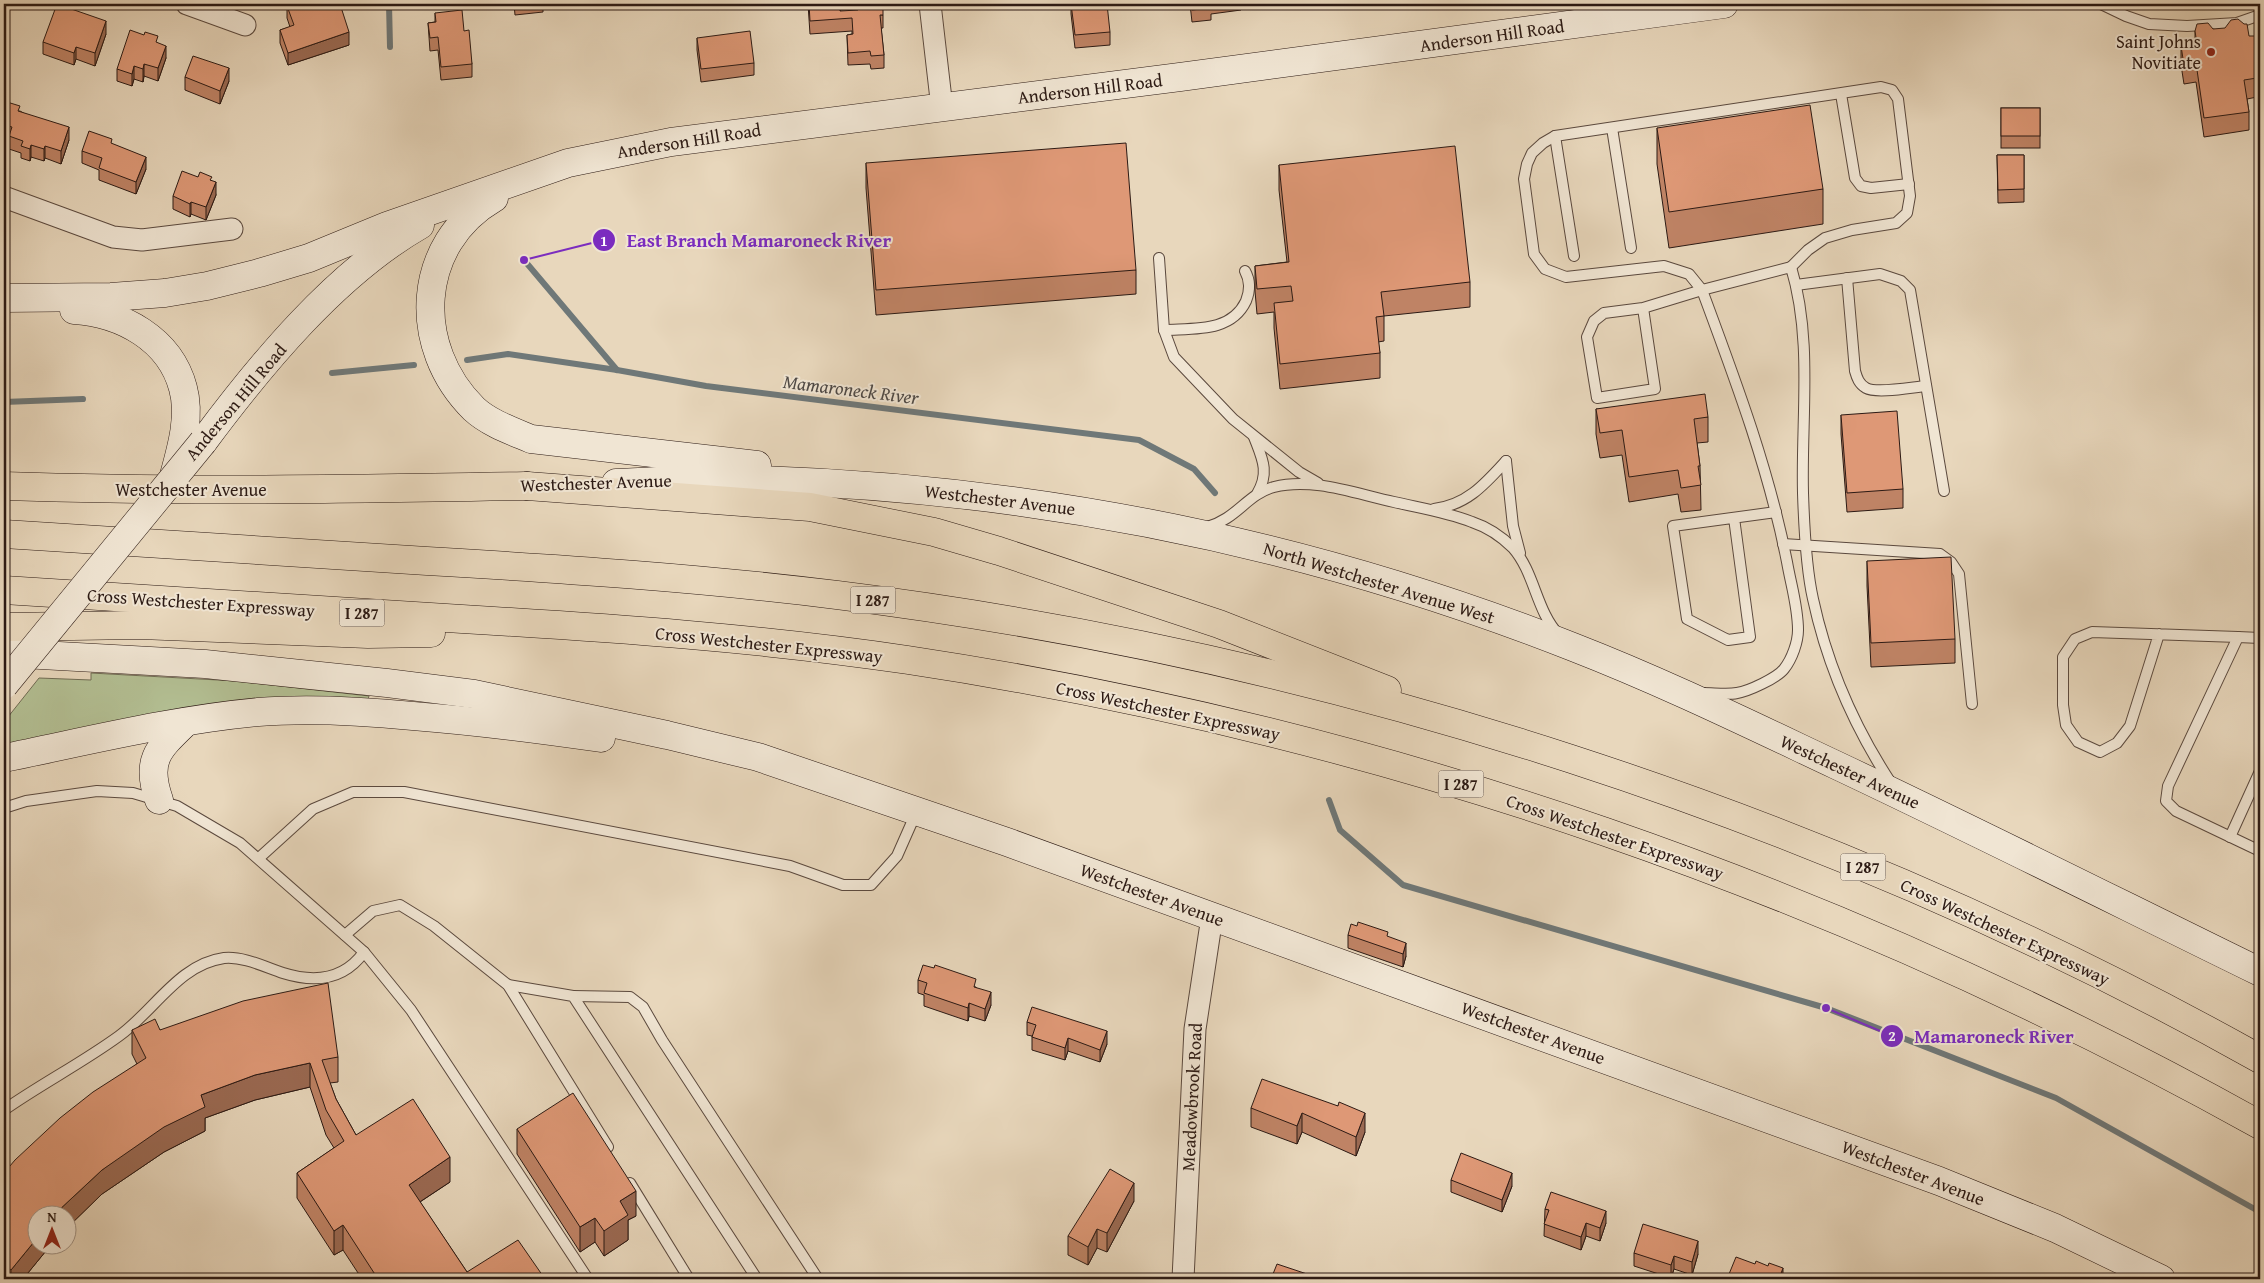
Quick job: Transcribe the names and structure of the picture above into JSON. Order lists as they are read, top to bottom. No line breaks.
{"streets":{"main road":["Anderson Hill Road","Westchester Avenue","North Westchester Avenue West","I 287","Cross Westchester Expressway"],"street":["Meadowbrook Road"]},"crossings":[["Westchester Avenue","North Westchester Avenue West"],["Westchester Avenue","Meadowbrook Road"]],"water":["Mamaroneck River"],"places":["Saint Johns Novitiate","East Branch Mamaroneck River","Mamaroneck River"],"north":"top"}
